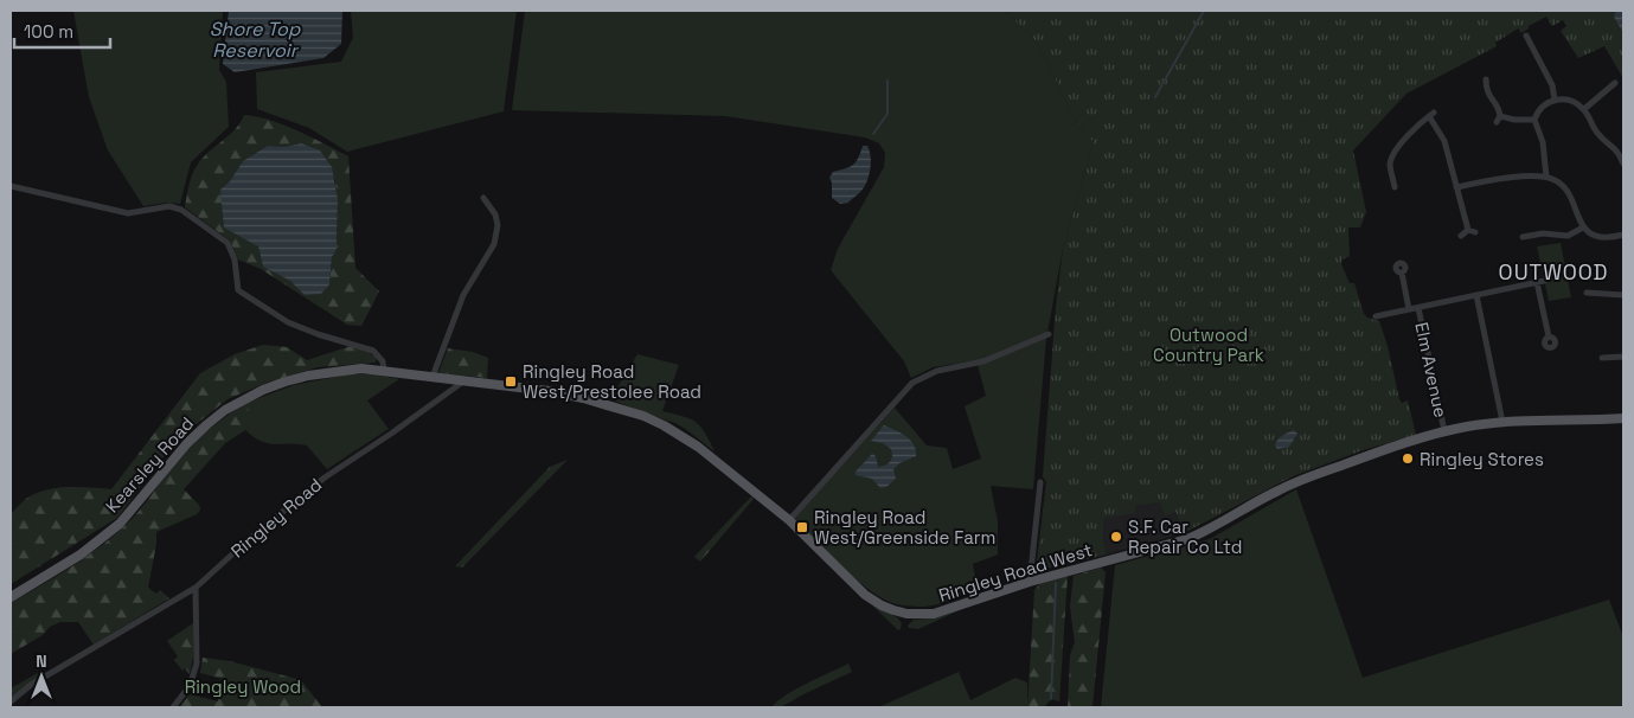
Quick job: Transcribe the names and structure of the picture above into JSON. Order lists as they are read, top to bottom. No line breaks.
{"streets":{"main road":["Kearsley Road","Ringley Road West"],"street":["Elm Avenue","Ringley Road"]},"crossings":[["Elm Avenue","Ringley Road West"],["Kearsley Road","Ringley Road"],["Kearsley Road","Ringley Road West"],["Ringley Road","Ringley Road West"]],"districts":["OUTWOOD"],"water":["Shore Top Reservoir"],"parks":["Outwood Country Park","Ringley Wood"],"places":{"transit":["Ringley Road West/Prestolee Road","Ringley Road West/Greenside Farm"],"other":["Ringley Stores","S.F. Car Repair Co Ltd"]},"scale_bar":"100 m","north":"top"}
